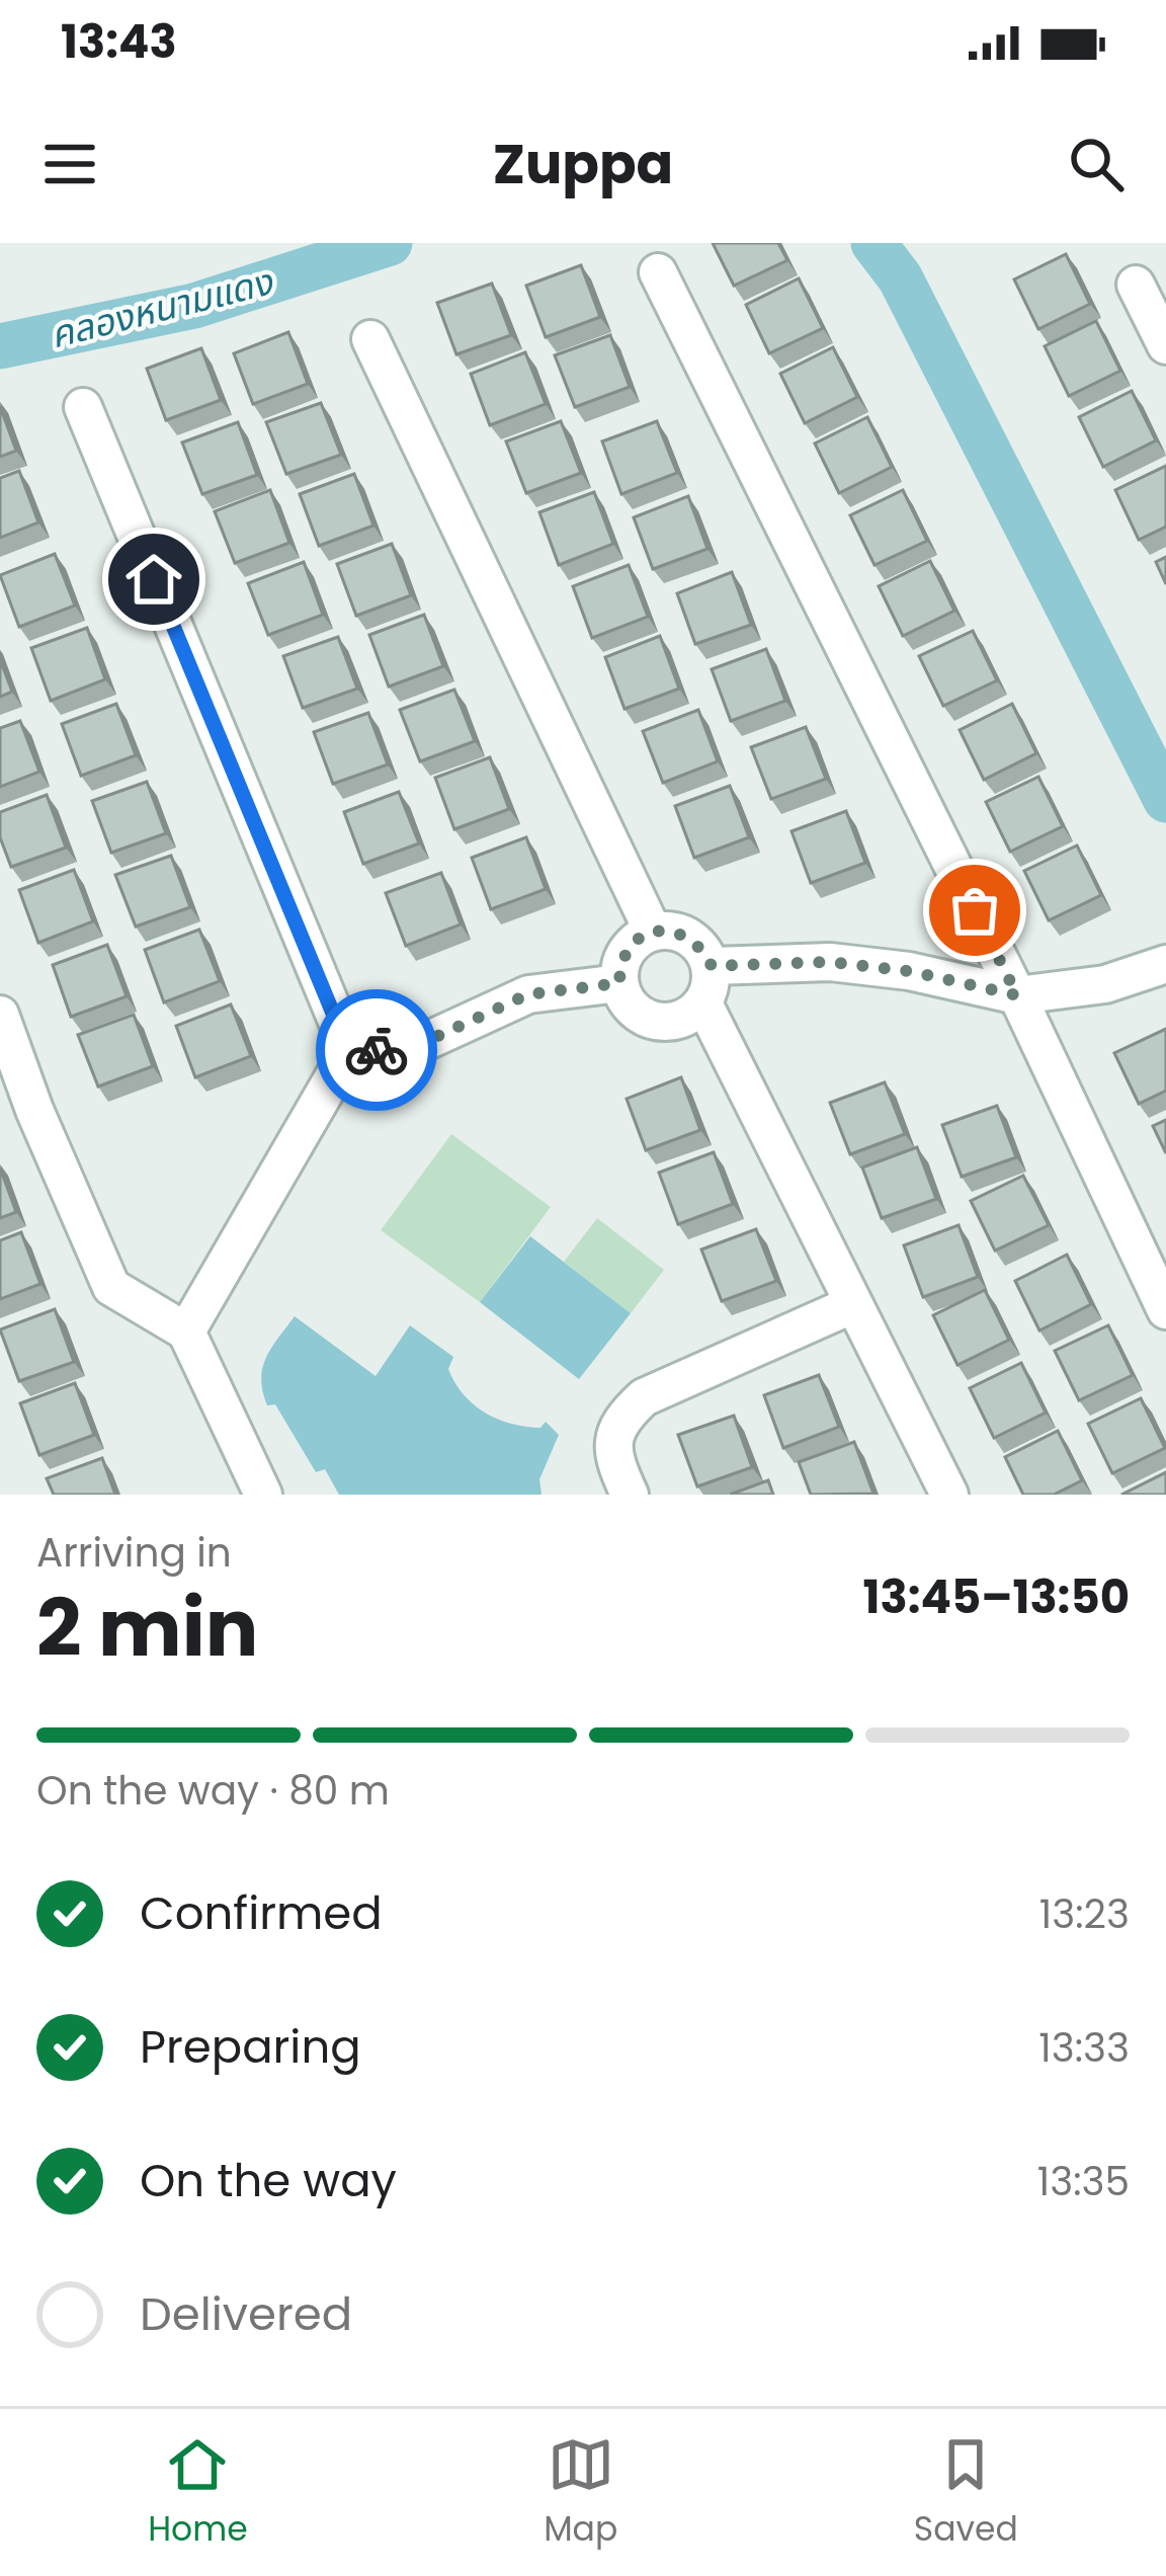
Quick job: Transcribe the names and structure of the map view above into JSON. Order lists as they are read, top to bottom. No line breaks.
{"water":["คลองหนามแดง"],"page":{"status":"13:43","header":"Zuppa","heading":["2 min","Arriving in","13:45–13:50"],"bar":"On the way · 80 m","list":[["Confirmed","13:23"],["Preparing","13:33"],["On the way","13:35"],"Delivered"],"tabs":["Home","Map","Saved"]}}
